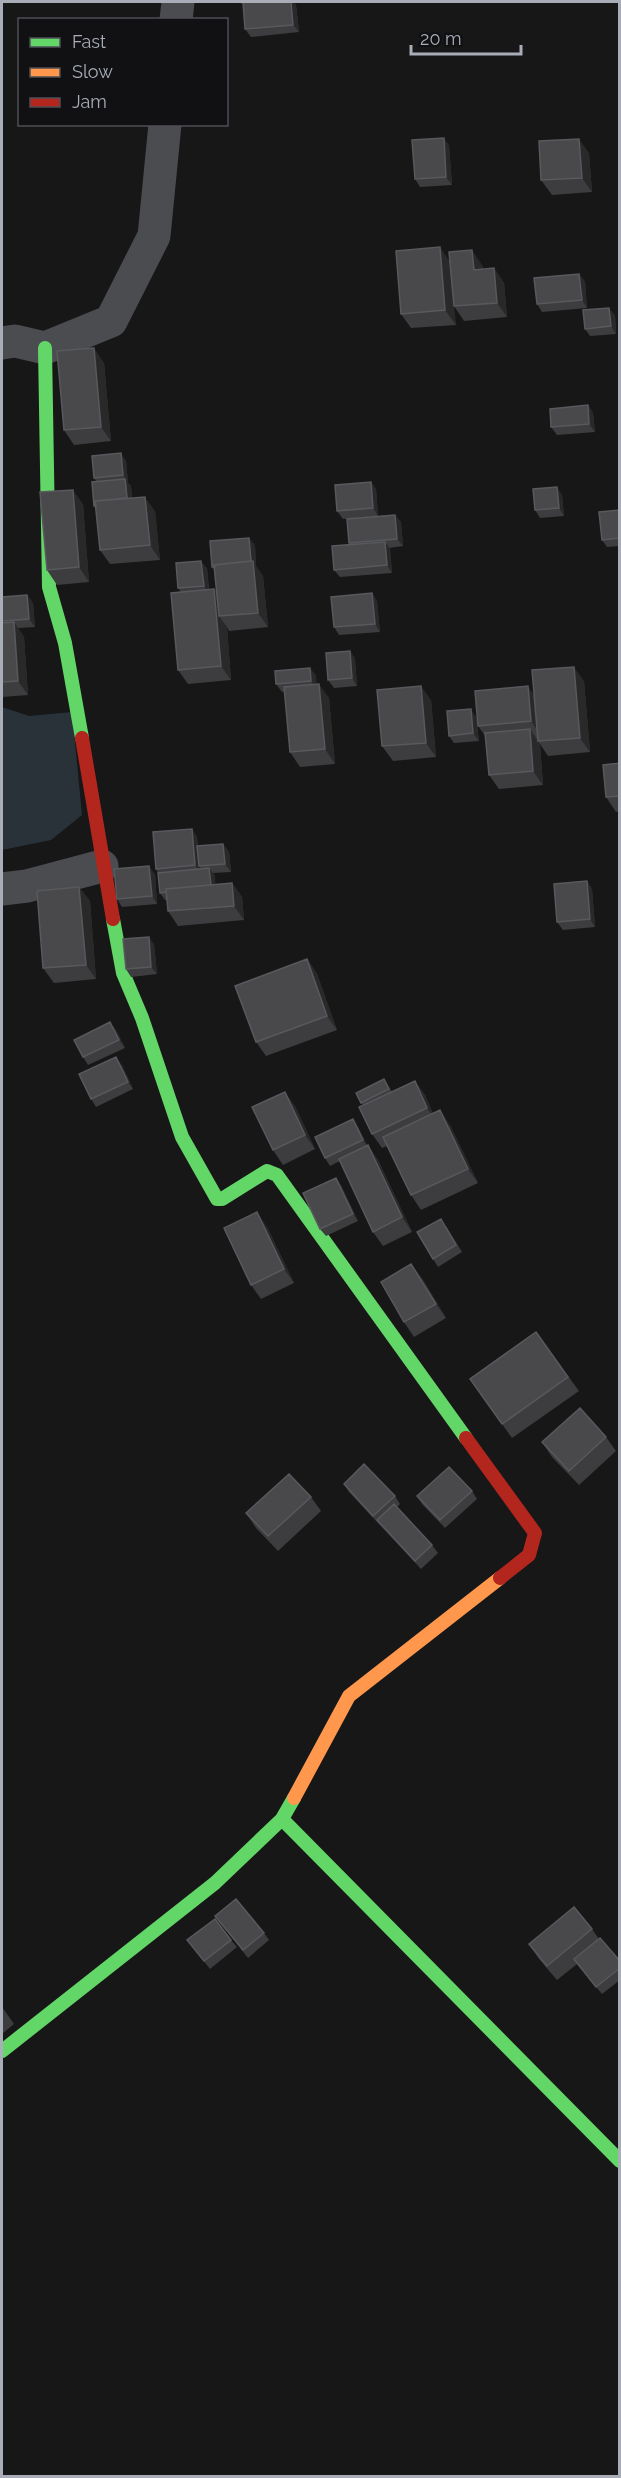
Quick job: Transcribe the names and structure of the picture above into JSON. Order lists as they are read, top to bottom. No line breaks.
{"legend":["Fast","Slow","Jam"],"scale_bar":"20 m"}
